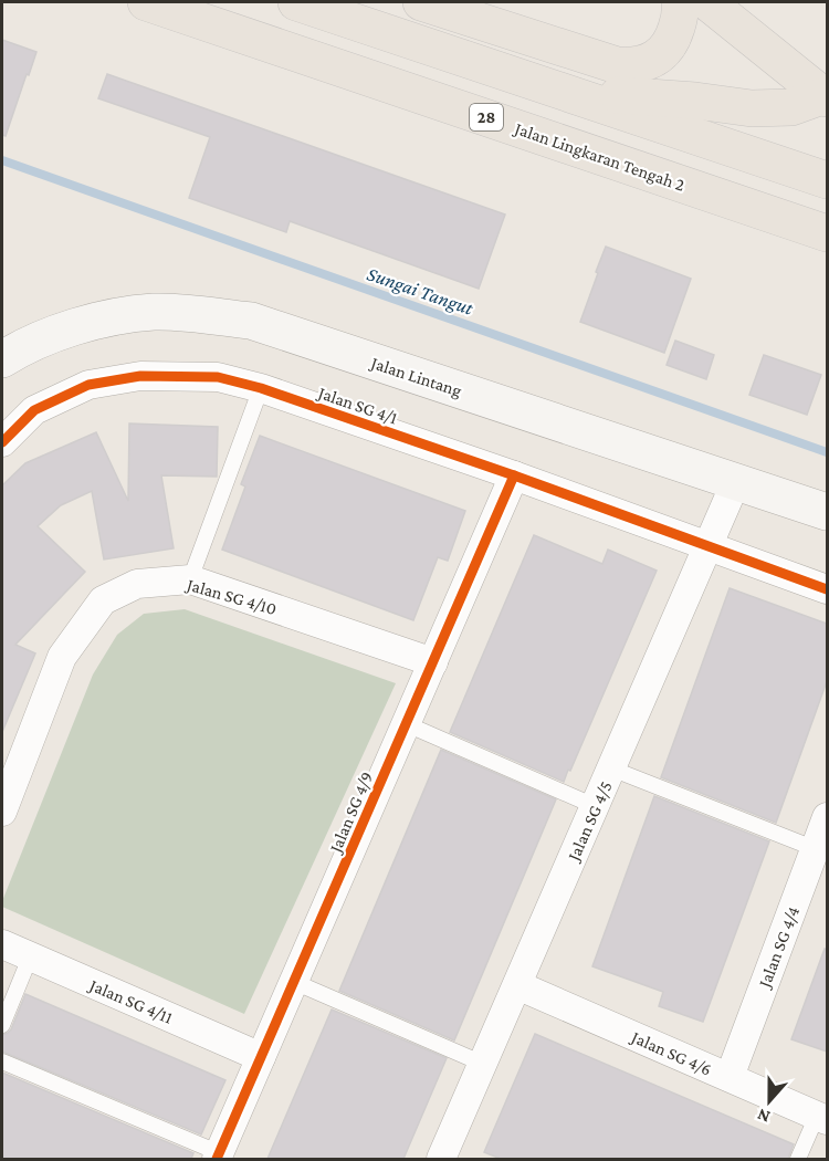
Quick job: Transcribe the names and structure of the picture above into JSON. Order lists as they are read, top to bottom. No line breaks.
{"streets":{"highway":["28","Jalan Lingkaran Tengah 2"],"street":["Jalan Lintang","Jalan SG 4/1","Jalan SG 4/10","Jalan SG 4/9","Jalan SG 4/5","Jalan SG 4/4","Jalan SG 4/11","Jalan SG 4/6"]},"crossings":[["Jalan Lintang","Jalan SG 4/5"],["Jalan SG 4/1","Jalan SG 4/9"],["Jalan SG 4/1","Jalan SG 4/5"],["Jalan SG 4/10","Jalan SG 4/9"],["Jalan SG 4/9","Jalan SG 4/11"],["Jalan SG 4/5","Jalan SG 4/6"],["Jalan SG 4/4","Jalan SG 4/6"]],"water":["Sungai Tangut"],"north":"bottom"}
